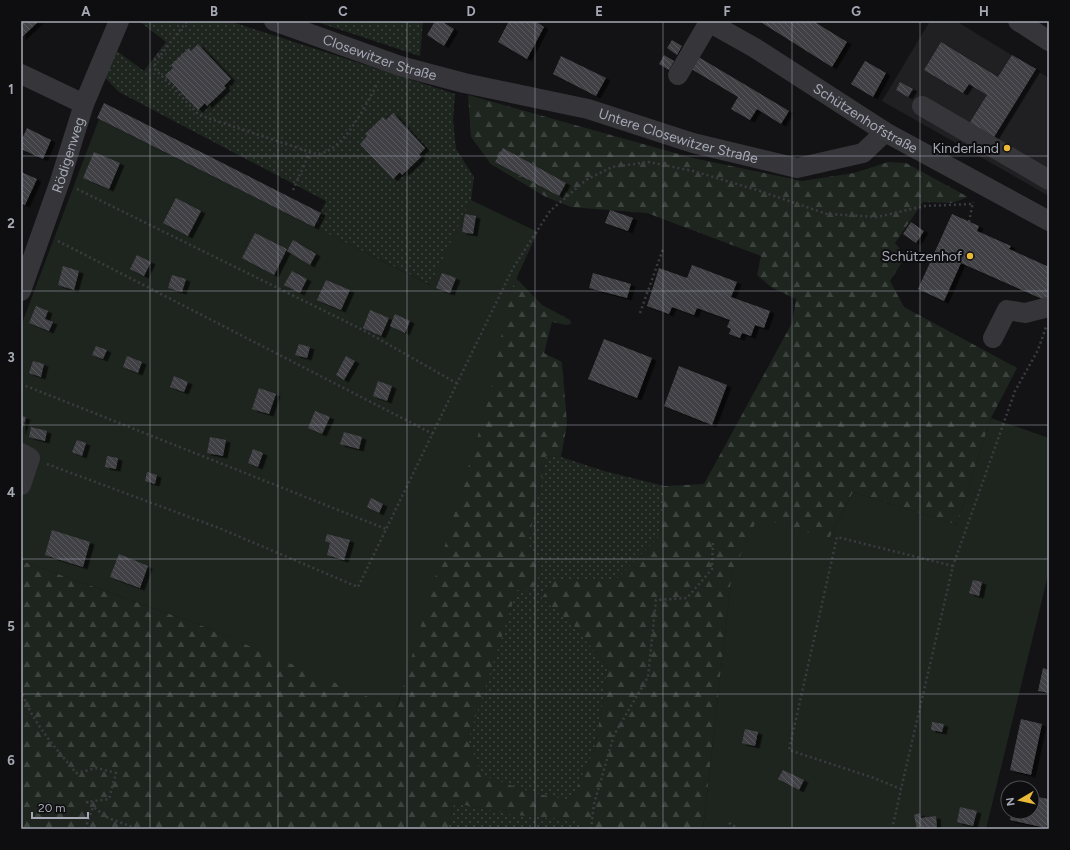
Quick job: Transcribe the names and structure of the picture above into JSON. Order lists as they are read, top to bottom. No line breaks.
{"streets":{"street":["Closewitzer Straße","Schützenhofstraße","Untere Closewitzer Straße","Rödigenweg"]},"crossings":[["Closewitzer Straße","Untere Closewitzer Straße"],["Schützenhofstraße","Untere Closewitzer Straße"]],"places":["Kinderland","Schützenhof"],"scale_bar":"20 m","north":"left","grid":{"columns":["A","B","C","D","E","F","G","H"],"rows":["1","2","3","4","5","6"]}}
